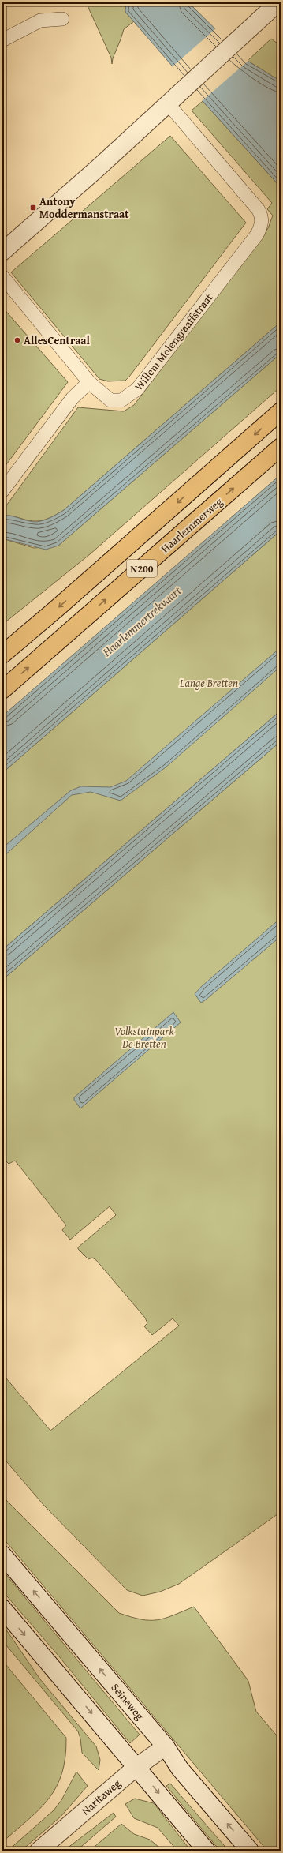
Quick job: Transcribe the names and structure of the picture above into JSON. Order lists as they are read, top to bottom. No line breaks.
{"streets":{"main road":["Haarlemmerweg","N200","Seineweg","Naritaweg"],"street":["Willem Molengraaffstraat"]},"crossings":[["Seineweg","Naritaweg"]],"water":["Haarlemmertrekvaart"],"parks":["Lange Bretten","Volkstuinpark De Bretten"],"places":{"transit":["Antony Moddermanstraat"],"other":["AllesCentraal"]}}
